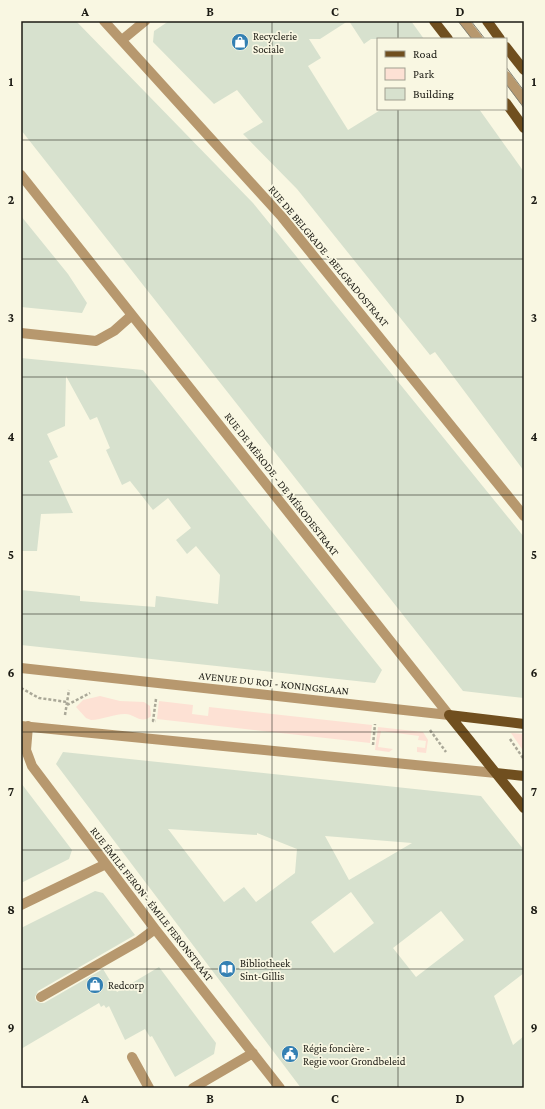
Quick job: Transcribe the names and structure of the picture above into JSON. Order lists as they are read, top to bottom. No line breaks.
{"streets":{"main road":["RUE DE MÉRODE - DE MÉRODESTRAAT","AVENUE DU ROI - KONINGSLAAN"],"street":["RUE DE BELGRADE - BELGRADOSTRAAT","RUE ÉMILE FERON - ÉMILE FERONSTRAAT"]},"crossings":[["RUE DE MÉRODE - DE MÉRODESTRAAT","AVENUE DU ROI - KONINGSLAAN"]],"places":{"shop":["Recyclerie Sociale","Redcorp"],"library":["Bibliotheek Sint-Gillis"],"public building":["Régie foncière - Regie voor Grondbeleid"]},"legend":["Road","Park","Building"],"grid":{"columns":["A","B","C","D"],"rows":["1","2","3","4","5","6","7","8","9"]}}
